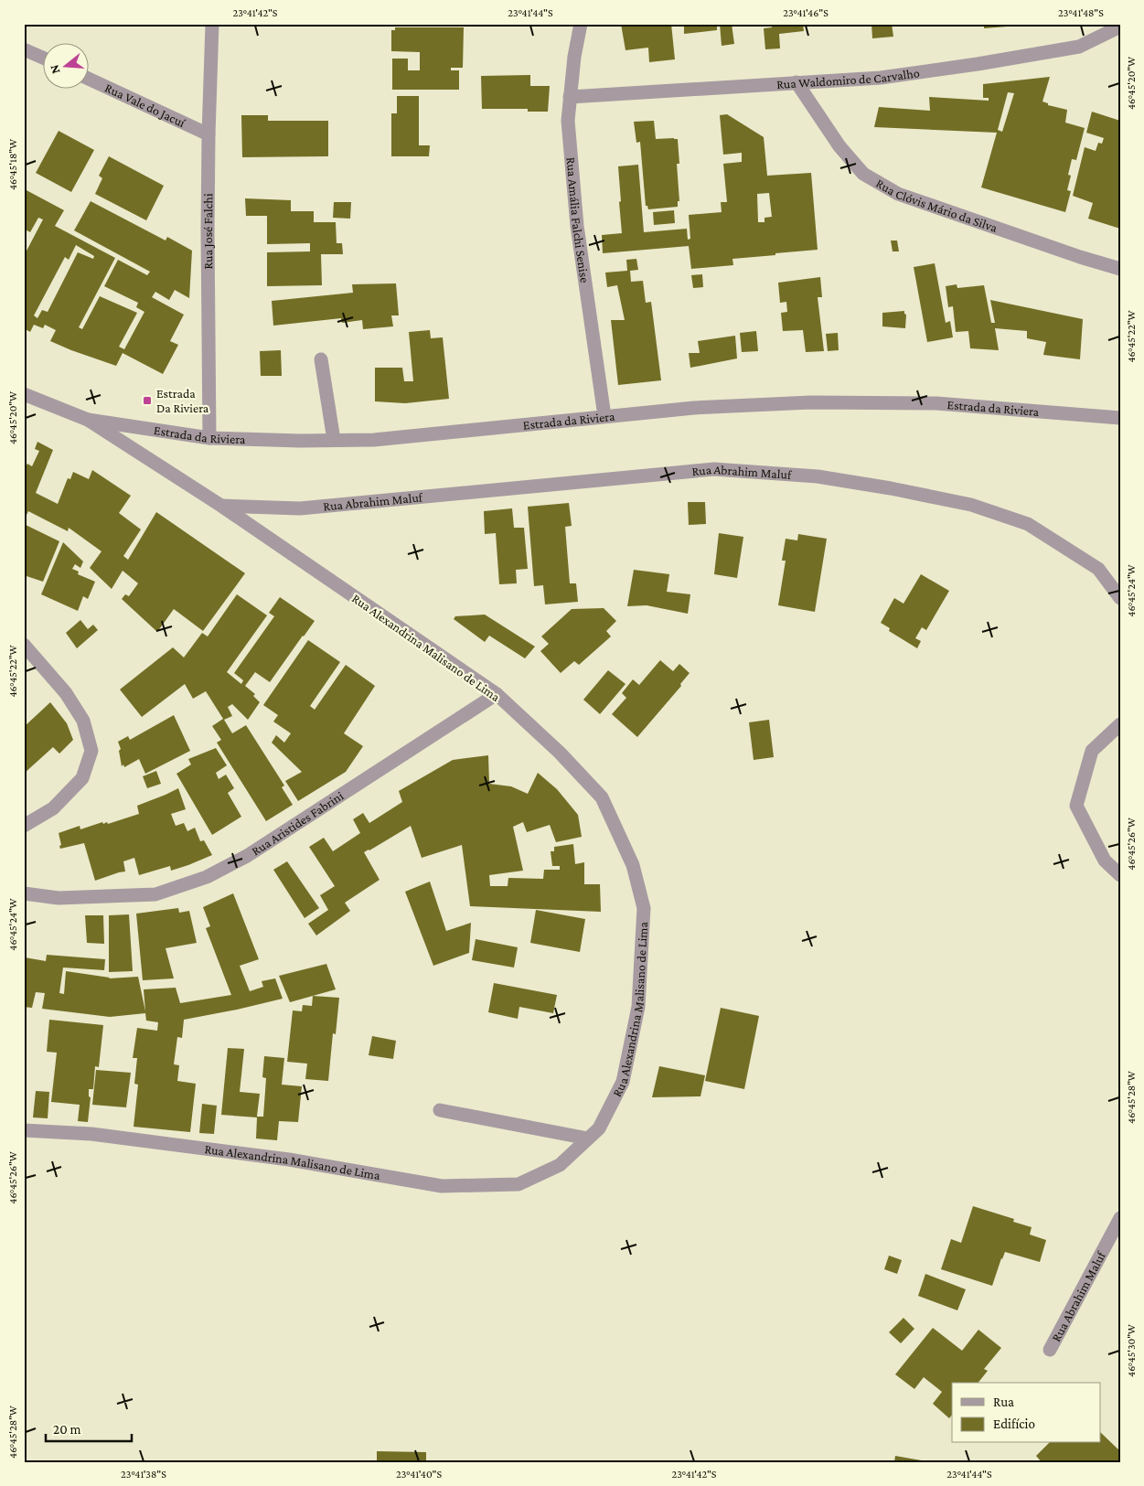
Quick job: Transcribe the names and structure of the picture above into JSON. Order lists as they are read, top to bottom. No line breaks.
{"streets":{"street":["Rua Waldomiro de Carvalho","Rua Vale do Jacuí","Rua Clóvis Mário da Silva","Rua Amália Falchi Senise","Rua José Falchi","Estrada da Riviera","Rua Abrahim Maluf","Rua Alexandrina Malisano de Lima","Rua Aristides Fabrini"]},"crossings":[["Rua Waldomiro de Carvalho","Rua Clóvis Mário da Silva"],["Rua Waldomiro de Carvalho","Rua Amália Falchi Senise"],["Rua Vale do Jacuí","Rua José Falchi"],["Rua Amália Falchi Senise","Estrada da Riviera"],["Rua José Falchi","Estrada da Riviera"],["Estrada da Riviera","Rua Alexandrina Malisano de Lima"],["Rua Abrahim Maluf","Rua Alexandrina Malisano de Lima"],["Rua Alexandrina Malisano de Lima","Rua Aristides Fabrini"]],"places":{"transit":["Estrada Da Riviera"]},"legend":["Rua","Edifício"],"scale_bar":"20 m","north":"left","coordinates":["23°41'42\"S","23°41'44\"S","23°41'46\"S","23°41'48\"S","46°45'20\"W","46°45'18\"W","46°45'22\"W","46°45'24\"W","46°45'26\"W","46°45'28\"W","46°45'30\"W","23°41'38\"S","23°41'40\"S"]}
